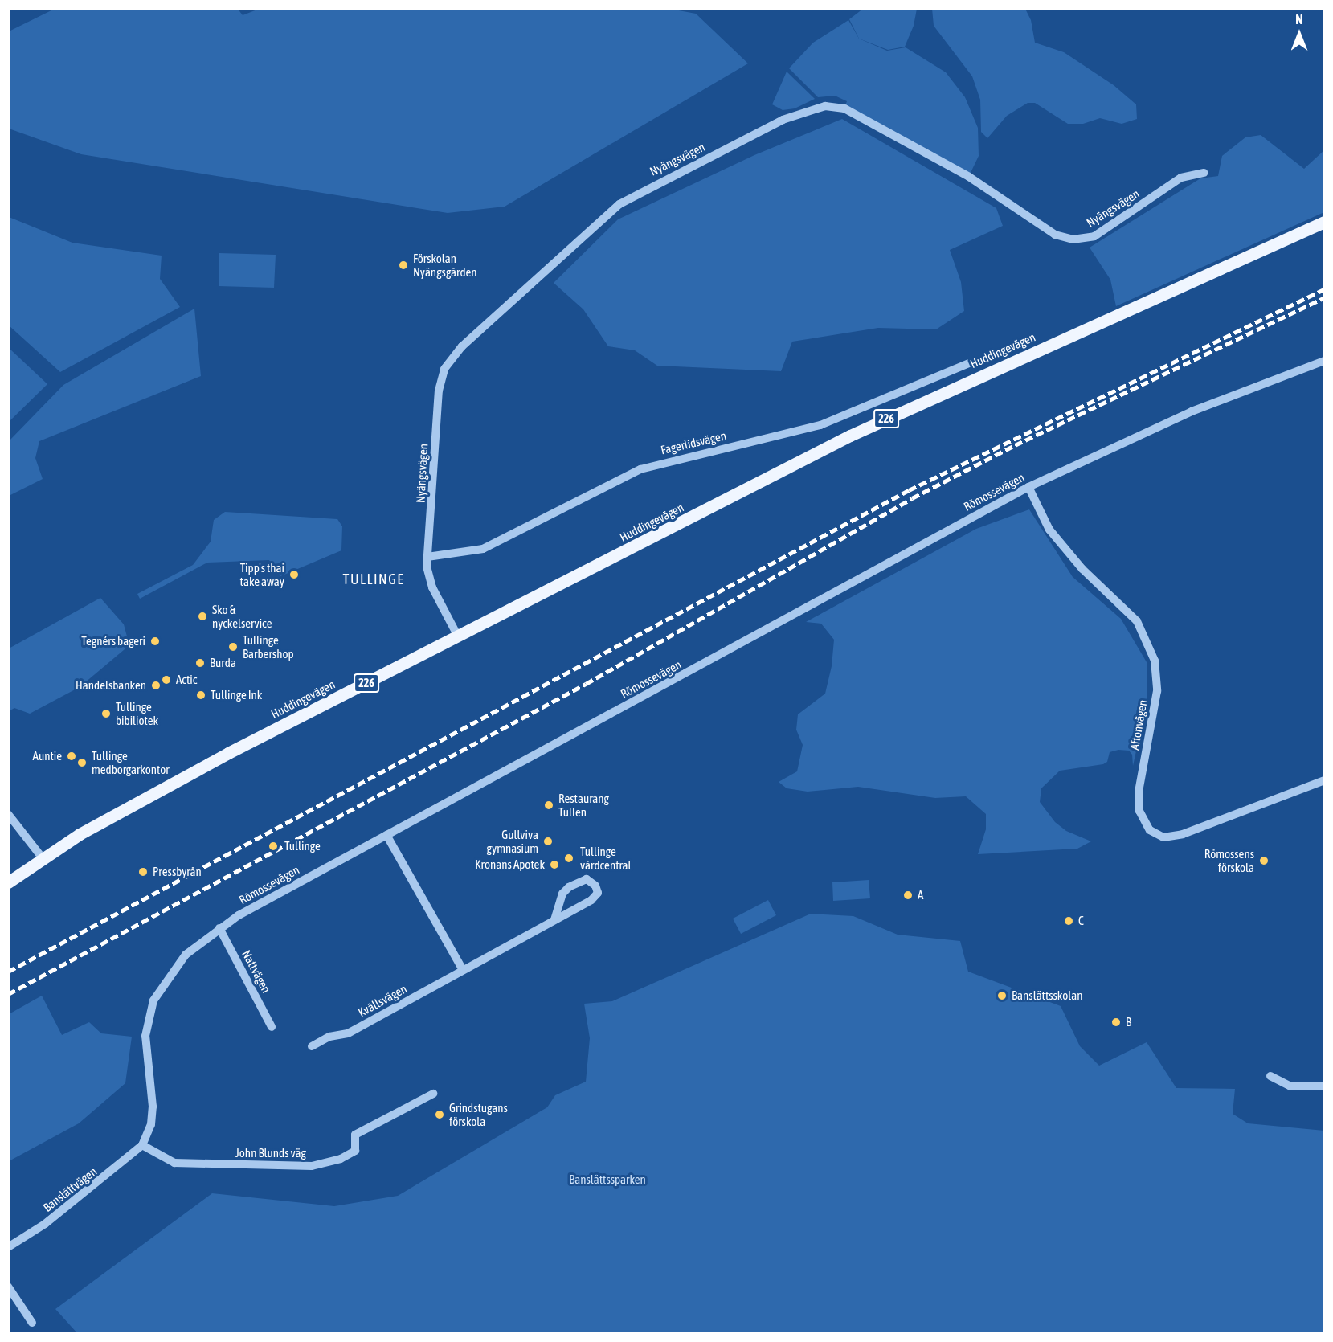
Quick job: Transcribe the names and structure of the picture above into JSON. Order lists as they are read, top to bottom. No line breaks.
{"streets":{"main road":["Huddingevägen","226"],"street":["Nyängsvägen","Fagerlidsvägen","Römossevägen","Aftonvägen","Nattvägen","Kvällsvägen","John Blunds väg","Banslättvägen"]},"crossings":[["Nyängsvägen","Huddingevägen"],["Nyängsvägen","Fagerlidsvägen"],["Römossevägen","Aftonvägen"],["Römossevägen","Nattvägen"],["Römossevägen","John Blunds väg"],["Römossevägen","Banslättvägen"],["John Blunds väg","Banslättvägen"]],"districts":["TULLINGE"],"parks":["Banslättssparken"],"places":["Förskolan Nyängsgården","Tipp's thai take away","Sko & nyckelservice","Tegnérs bageri","Tullinge Barbershop","Burda","Actic","Handelsbanken","Tullinge Ink","Tullinge bibiliotek","Auntie","Tullinge medborgarkontor","Restaurang Tullen","Gullviva gymnasium","Tullinge","Tullinge vårdcentral","Römossens förskola","Kronans Apotek","Pressbyrån","A","C","Banslättsskolan","B","Grindstugans förskola"],"north":"top"}
